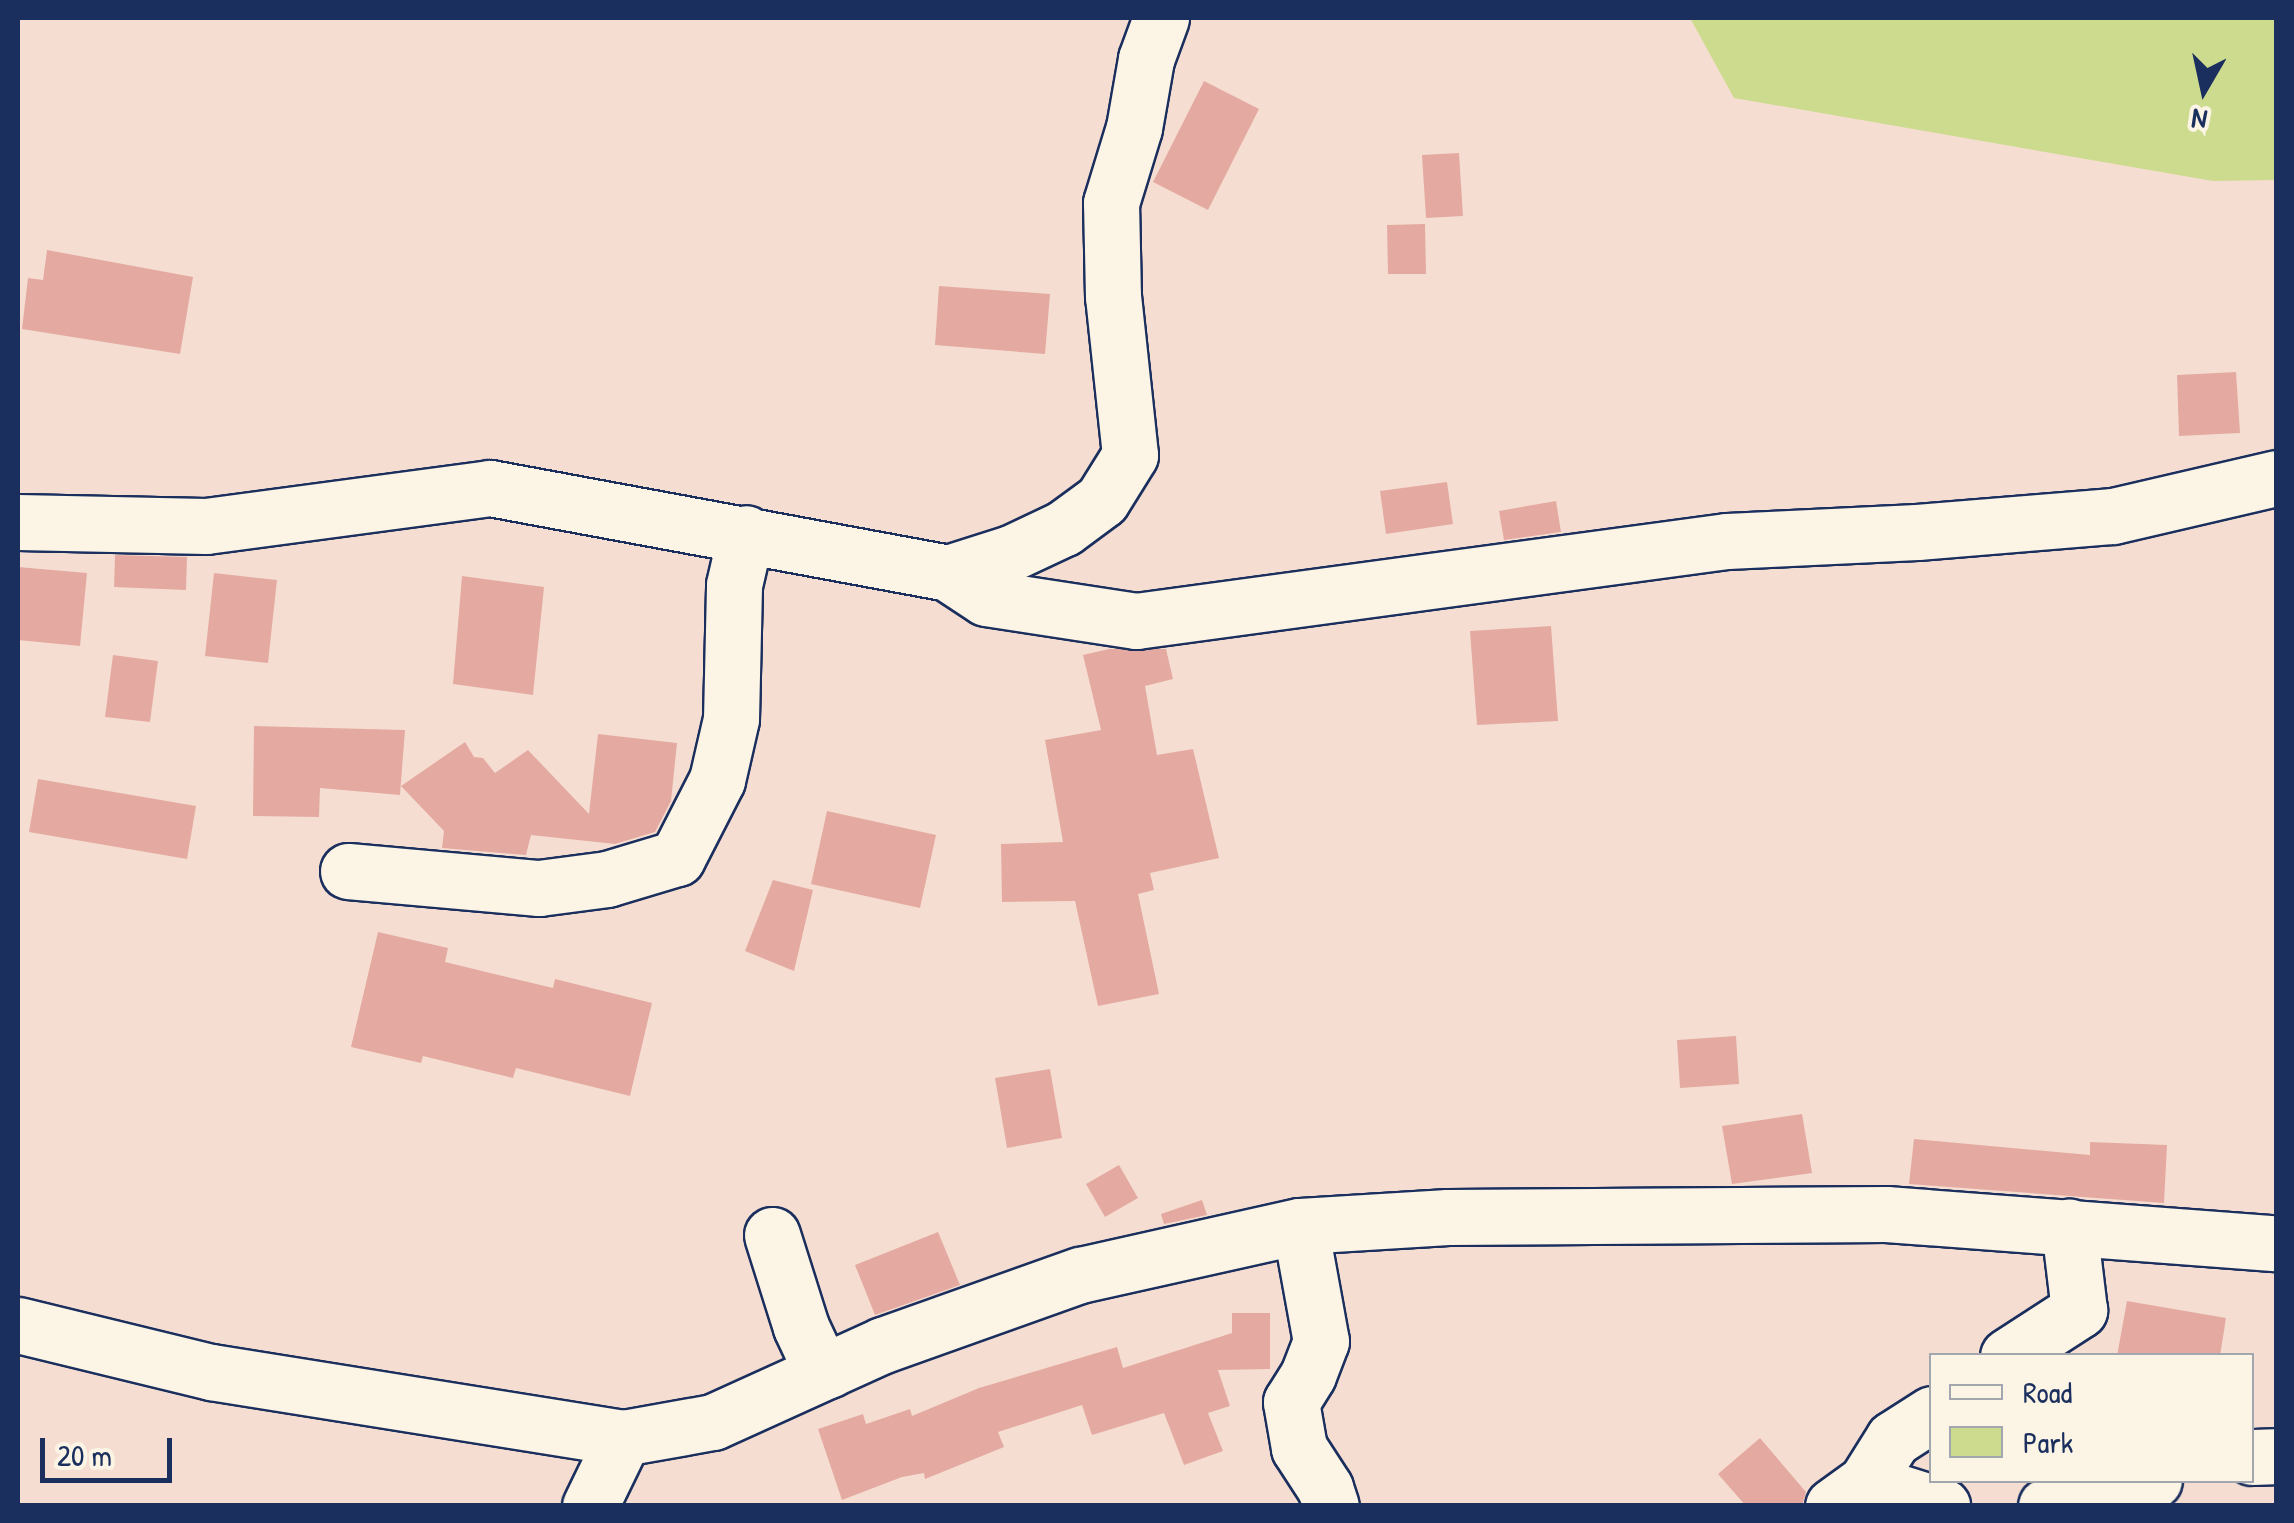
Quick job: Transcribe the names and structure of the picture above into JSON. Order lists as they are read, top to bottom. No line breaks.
{"legend":["Road","Park"],"scale_bar":"20 m","north":"bottom"}
